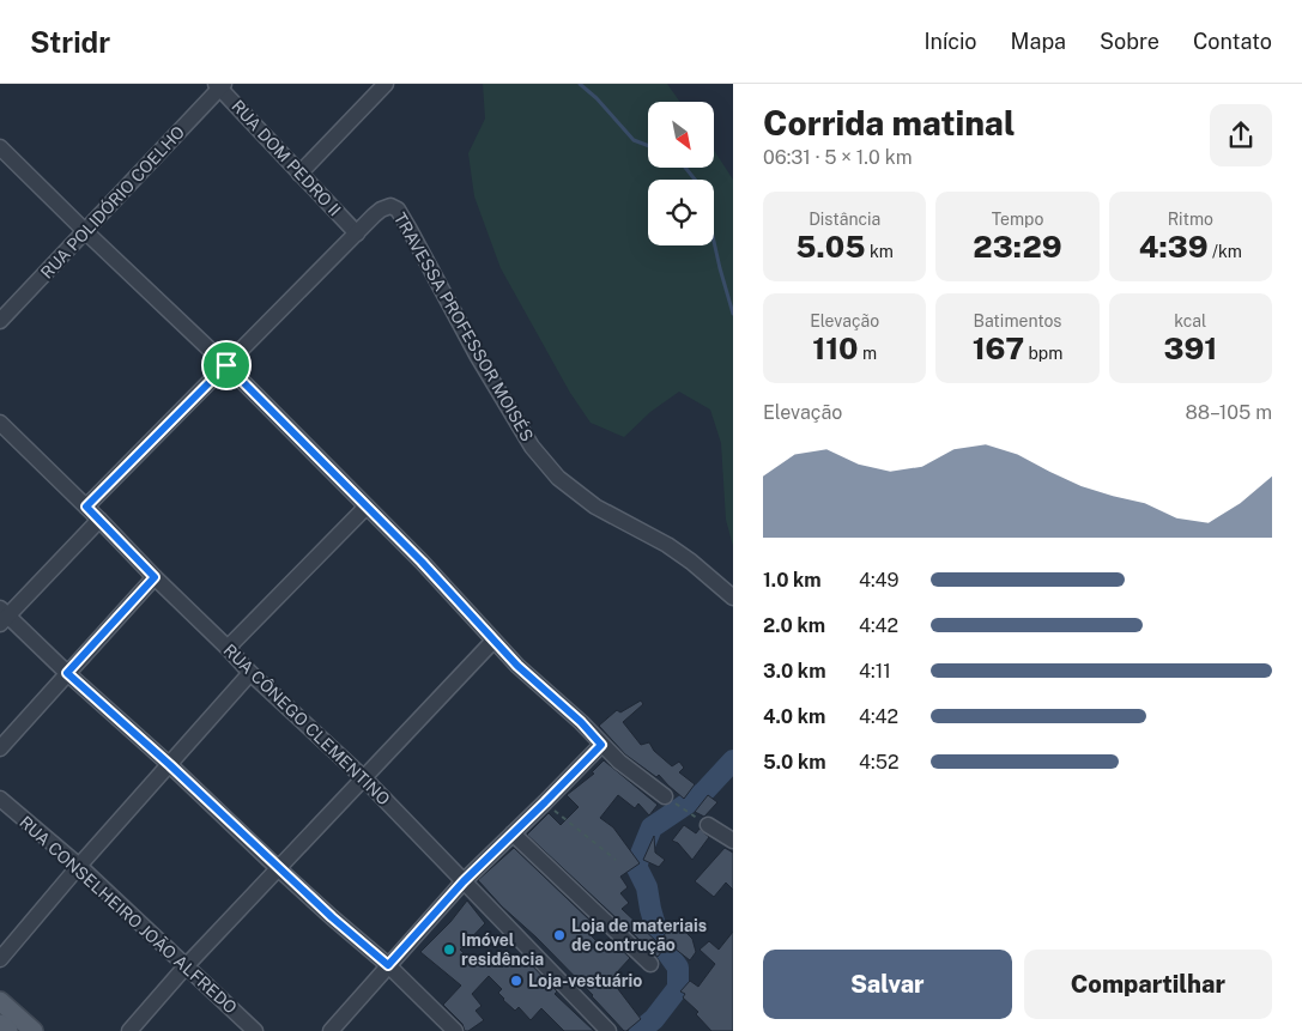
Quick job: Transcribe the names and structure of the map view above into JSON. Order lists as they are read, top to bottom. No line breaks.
{"streets":{"street":["RUA DOM PEDRO II","RUA POLIDÓRIO COELHO","TRAVESSA PROFESSOR MOISÉS","RUA CÔNEGO CLEMENTINO","RUA CONSELHEIRO JOÃO ALFREDO"]},"crossings":[["RUA DOM PEDRO II","RUA POLIDÓRIO COELHO"],["RUA DOM PEDRO II","TRAVESSA PROFESSOR MOISÉS"],["TRAVESSA PROFESSOR MOISÉS","RUA CÔNEGO CLEMENTINO"]],"places":["Loja de materiais de contrução","Imóvel residência","Loja-vestuário"],"north":"bottom right","page":{"header":"Stridr","nav":["Início","Mapa","Sobre","Contato"],"heading":["Corrida matinal","06:31 · 5 × 1.0 km"],"stats":[["Distância","5.05 km"],["Tempo","23:29"],["Ritmo","4:39 /km"],["Elevação","110 m"],["Batimentos","167 bpm"],["kcal","391"]],"chart":["Elevação","88–105 m"],"list":[{"name":"1.0 km","note":"4:49"},{"name":"2.0 km","note":"4:42"},{"name":"3.0 km","note":"4:11"},{"name":"4.0 km","note":"4:42"},{"name":"5.0 km","note":"4:52"}],"buttons":["Salvar","Compartilhar"]}}
